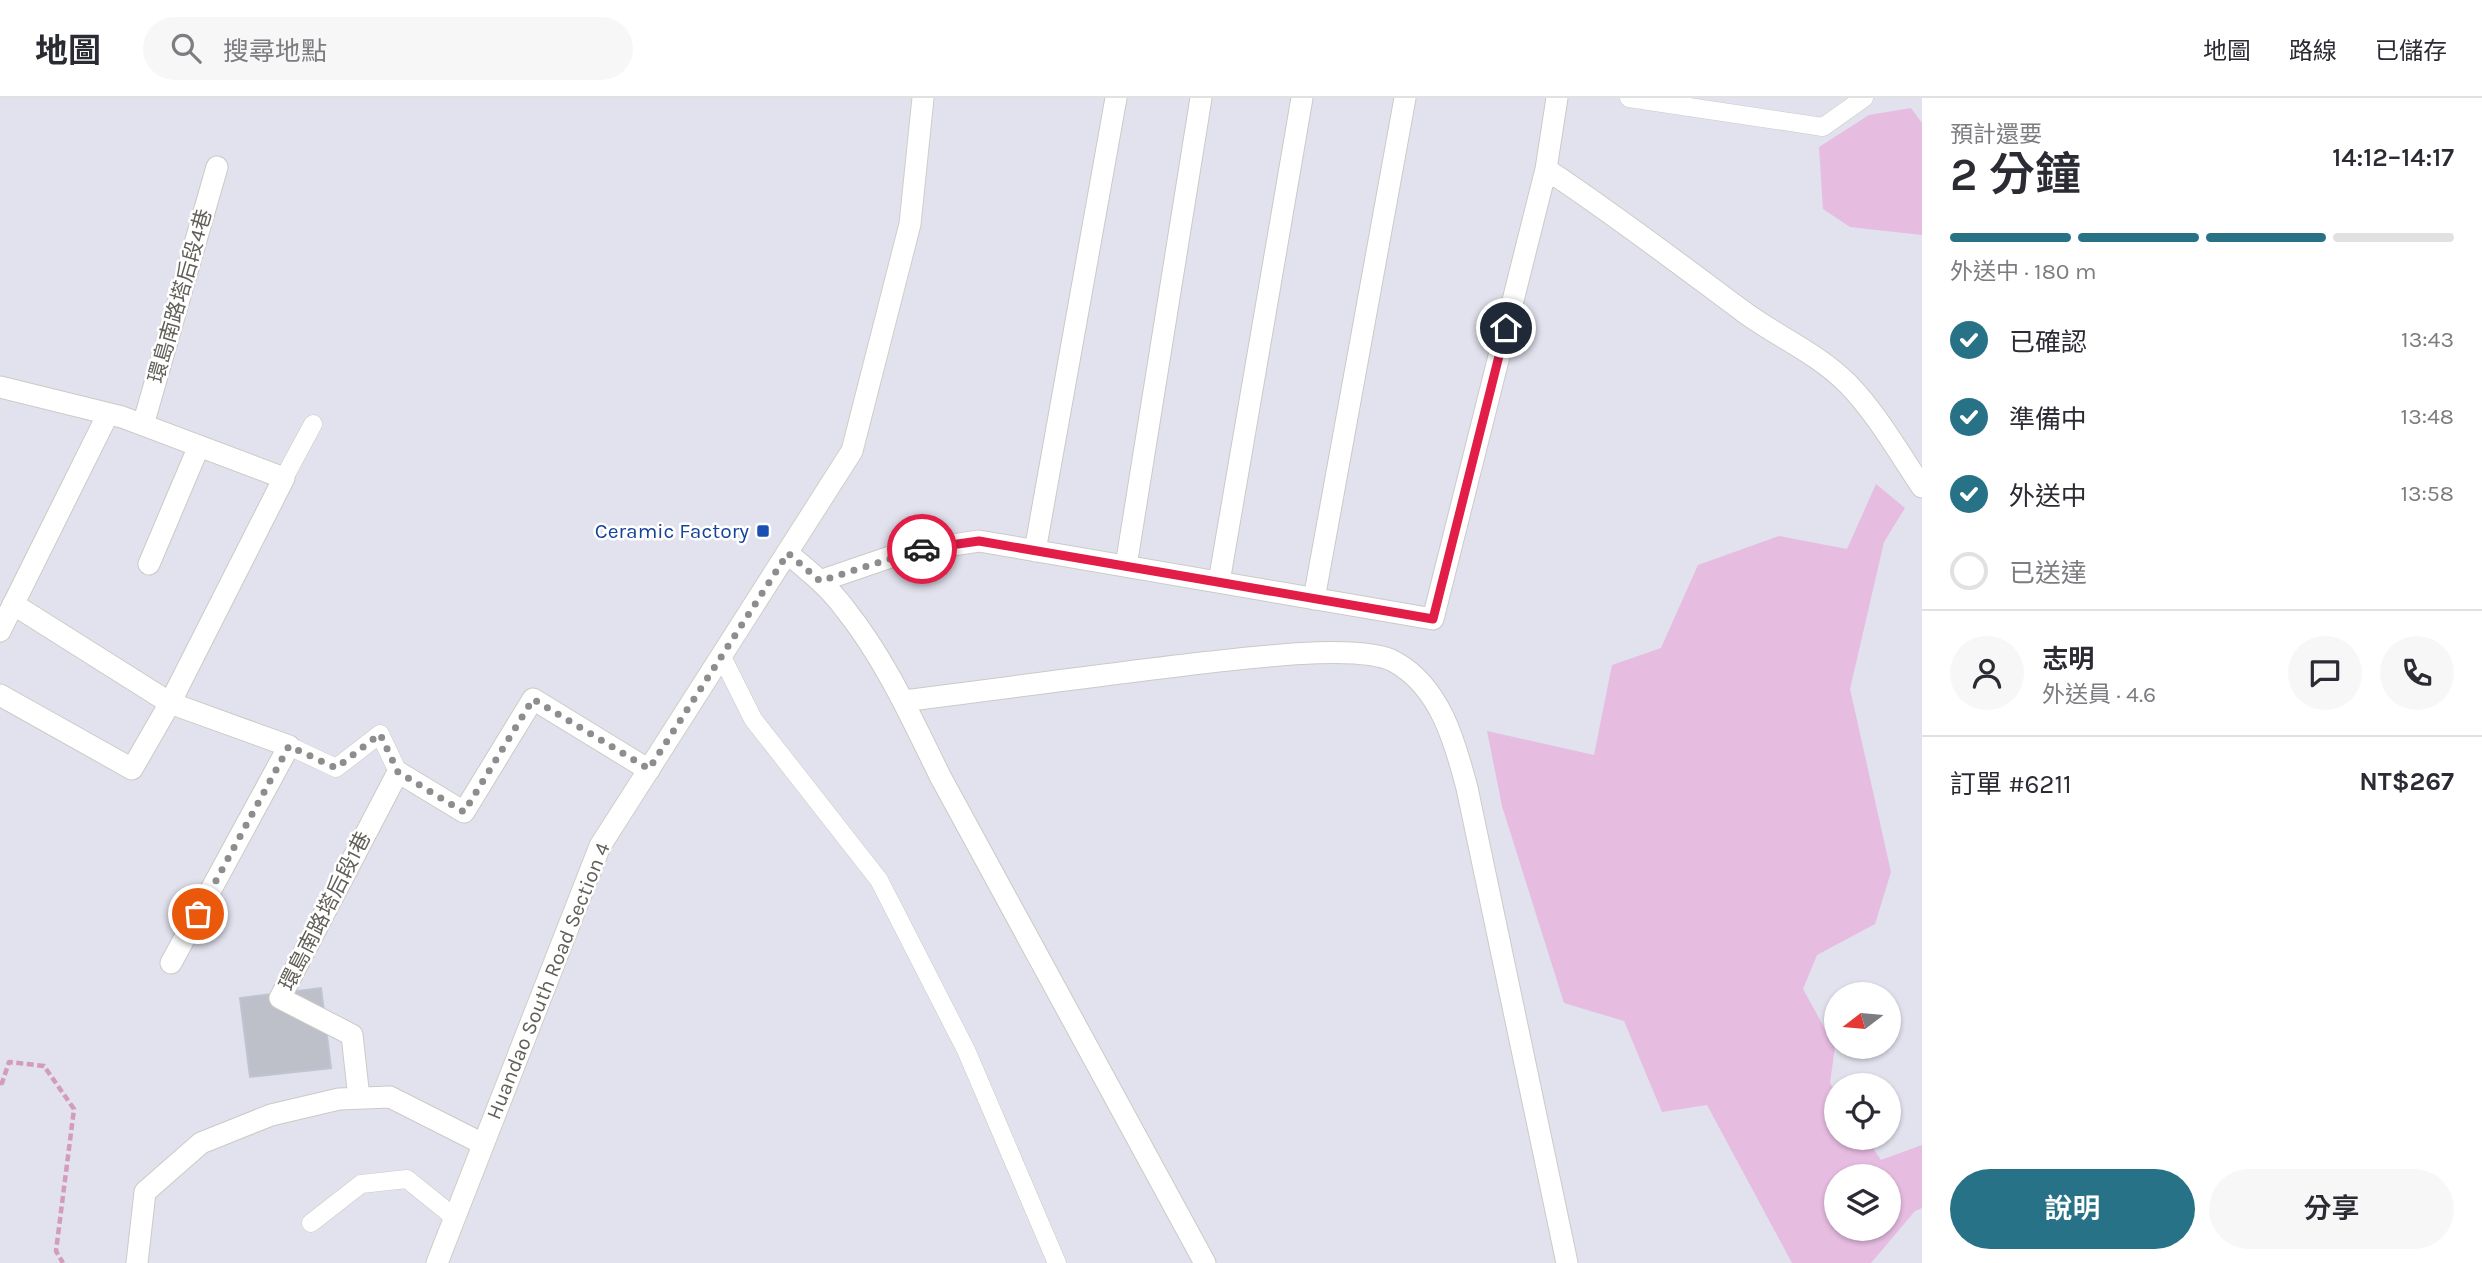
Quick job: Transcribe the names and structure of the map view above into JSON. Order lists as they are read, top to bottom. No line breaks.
{"streets":{"street":["環島南路塔后段4巷","環島南路塔后段1巷","Huandao South Road Section 4"]},"places":{"transit":["Ceramic Factory"]},"north":"left","page":{"header":"地圖","search":"搜尋地點","nav":["地圖","路線","已儲存"],"heading":["2 分鐘","預計還要","14:12–14:17"],"panel":["志明","外送員 · 4.6","訂單 #6211","NT$267"],"bar":"外送中 · 180 m","list":[["已確認","13:43"],["準備中","13:48"],["外送中","13:58"],"已送達"],"buttons":["說明","分享"]}}
